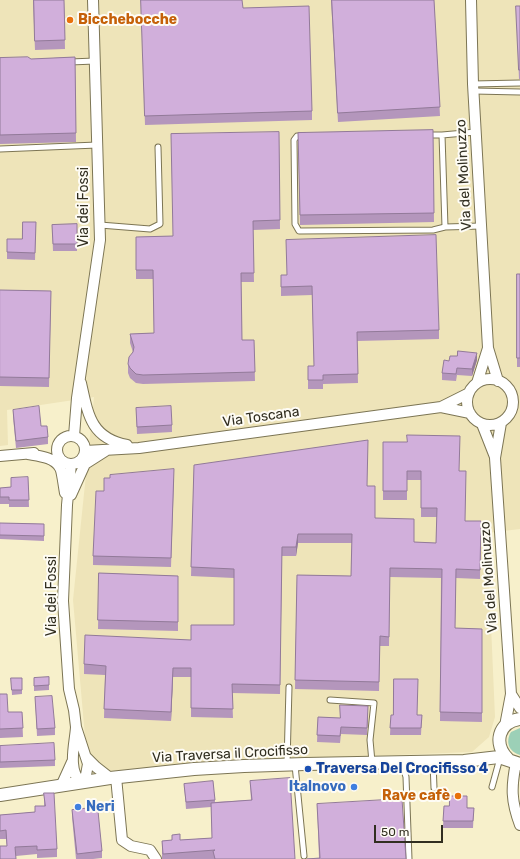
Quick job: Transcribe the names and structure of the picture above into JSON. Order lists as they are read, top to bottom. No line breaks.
{"streets":{"street":["Via del Molinuzzo","Via dei Fossi","Via Toscana","Via Traversa il Crocifisso"]},"crossings":[["Via del Molinuzzo","Via Toscana"],["Via dei Fossi","Via Toscana"],["Via dei Fossi","Via Traversa il Crocifisso"]],"places":["Bicchebocche","Traversa Del Crocifisso 4","Italnovo","Rave cafè","Neri"],"scale_bar":"50 m"}
